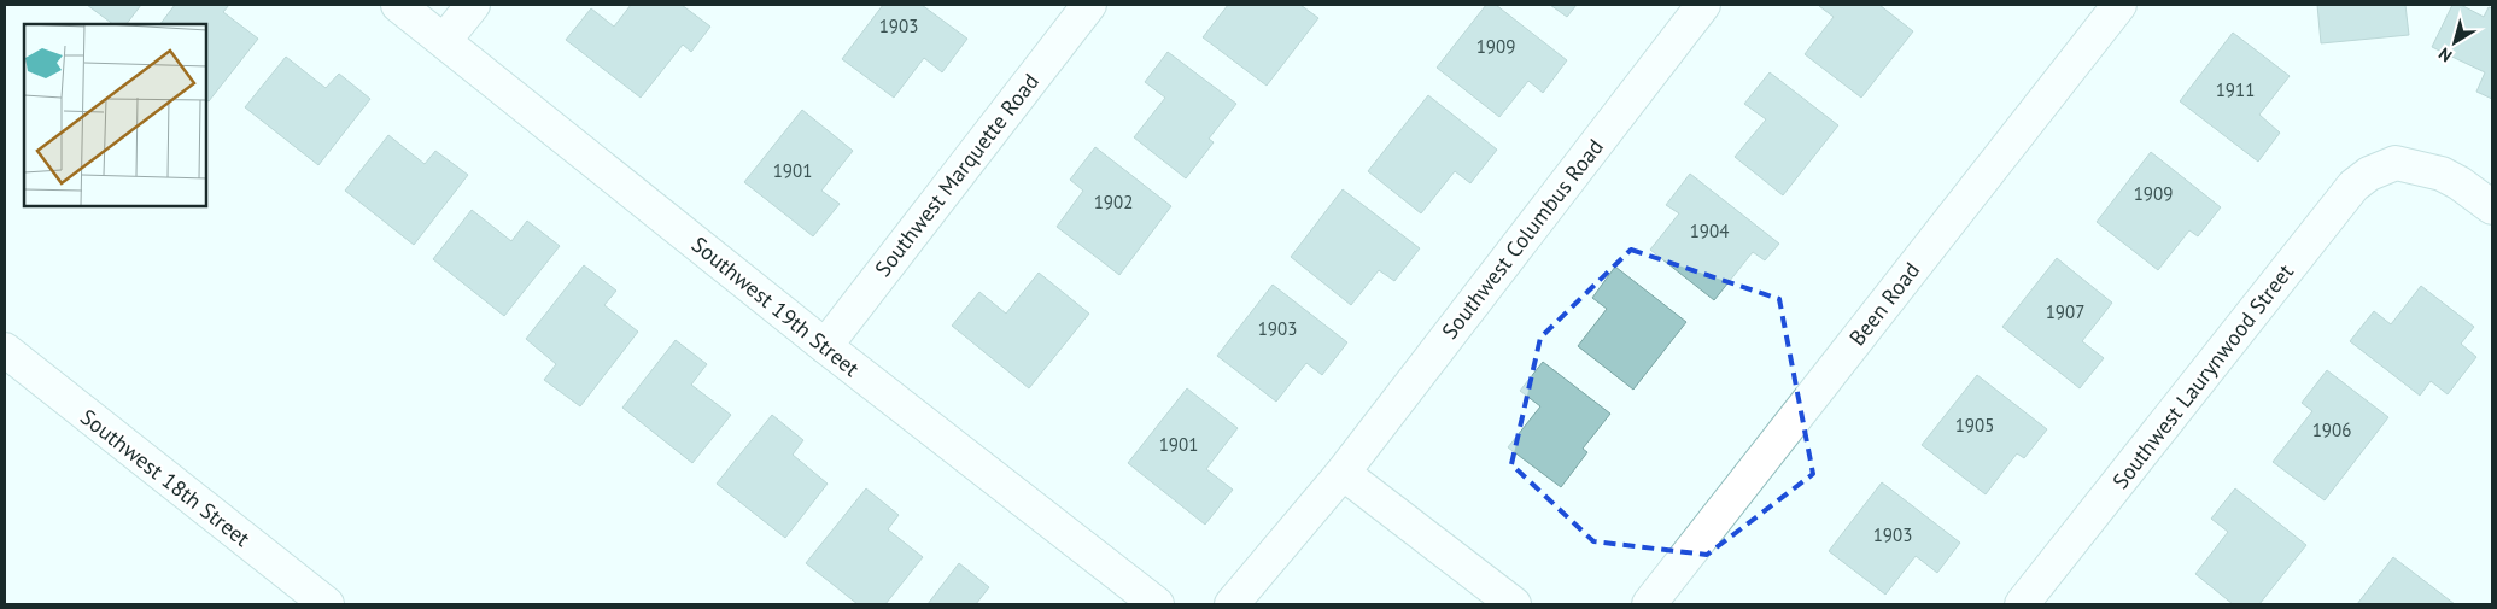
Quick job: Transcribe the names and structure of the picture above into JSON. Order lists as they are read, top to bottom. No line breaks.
{"streets":{"street":["Southwest Marquette Road","Southwest Columbus Road","Been Road","Southwest 19th Street","Southwest Laurynwood Street","Southwest 18th Street"]},"crossings":[["Southwest Marquette Road","Southwest 19th Street"]],"house_numbers":["1903","1909","1911","1901","1909","1902","1904","1907","1903","1905","1906","1901","1903"],"north":"bottom left"}
